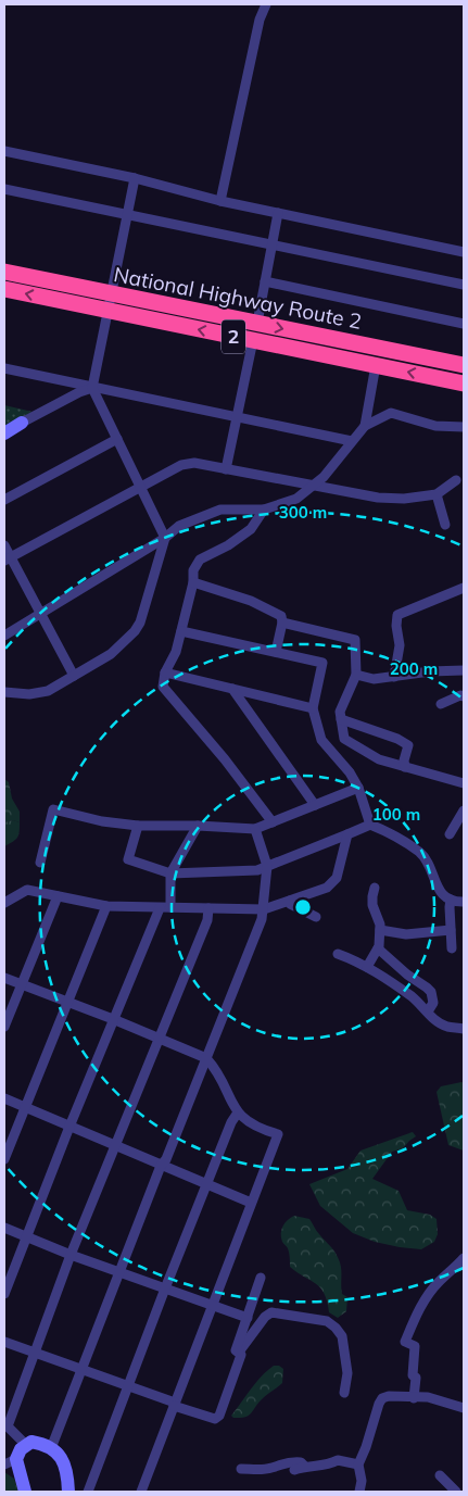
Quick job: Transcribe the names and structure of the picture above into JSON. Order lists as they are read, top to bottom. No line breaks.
{"streets":{"highway":["National Highway Route 2","2"]},"rings":["300 m","200 m","100 m"]}
